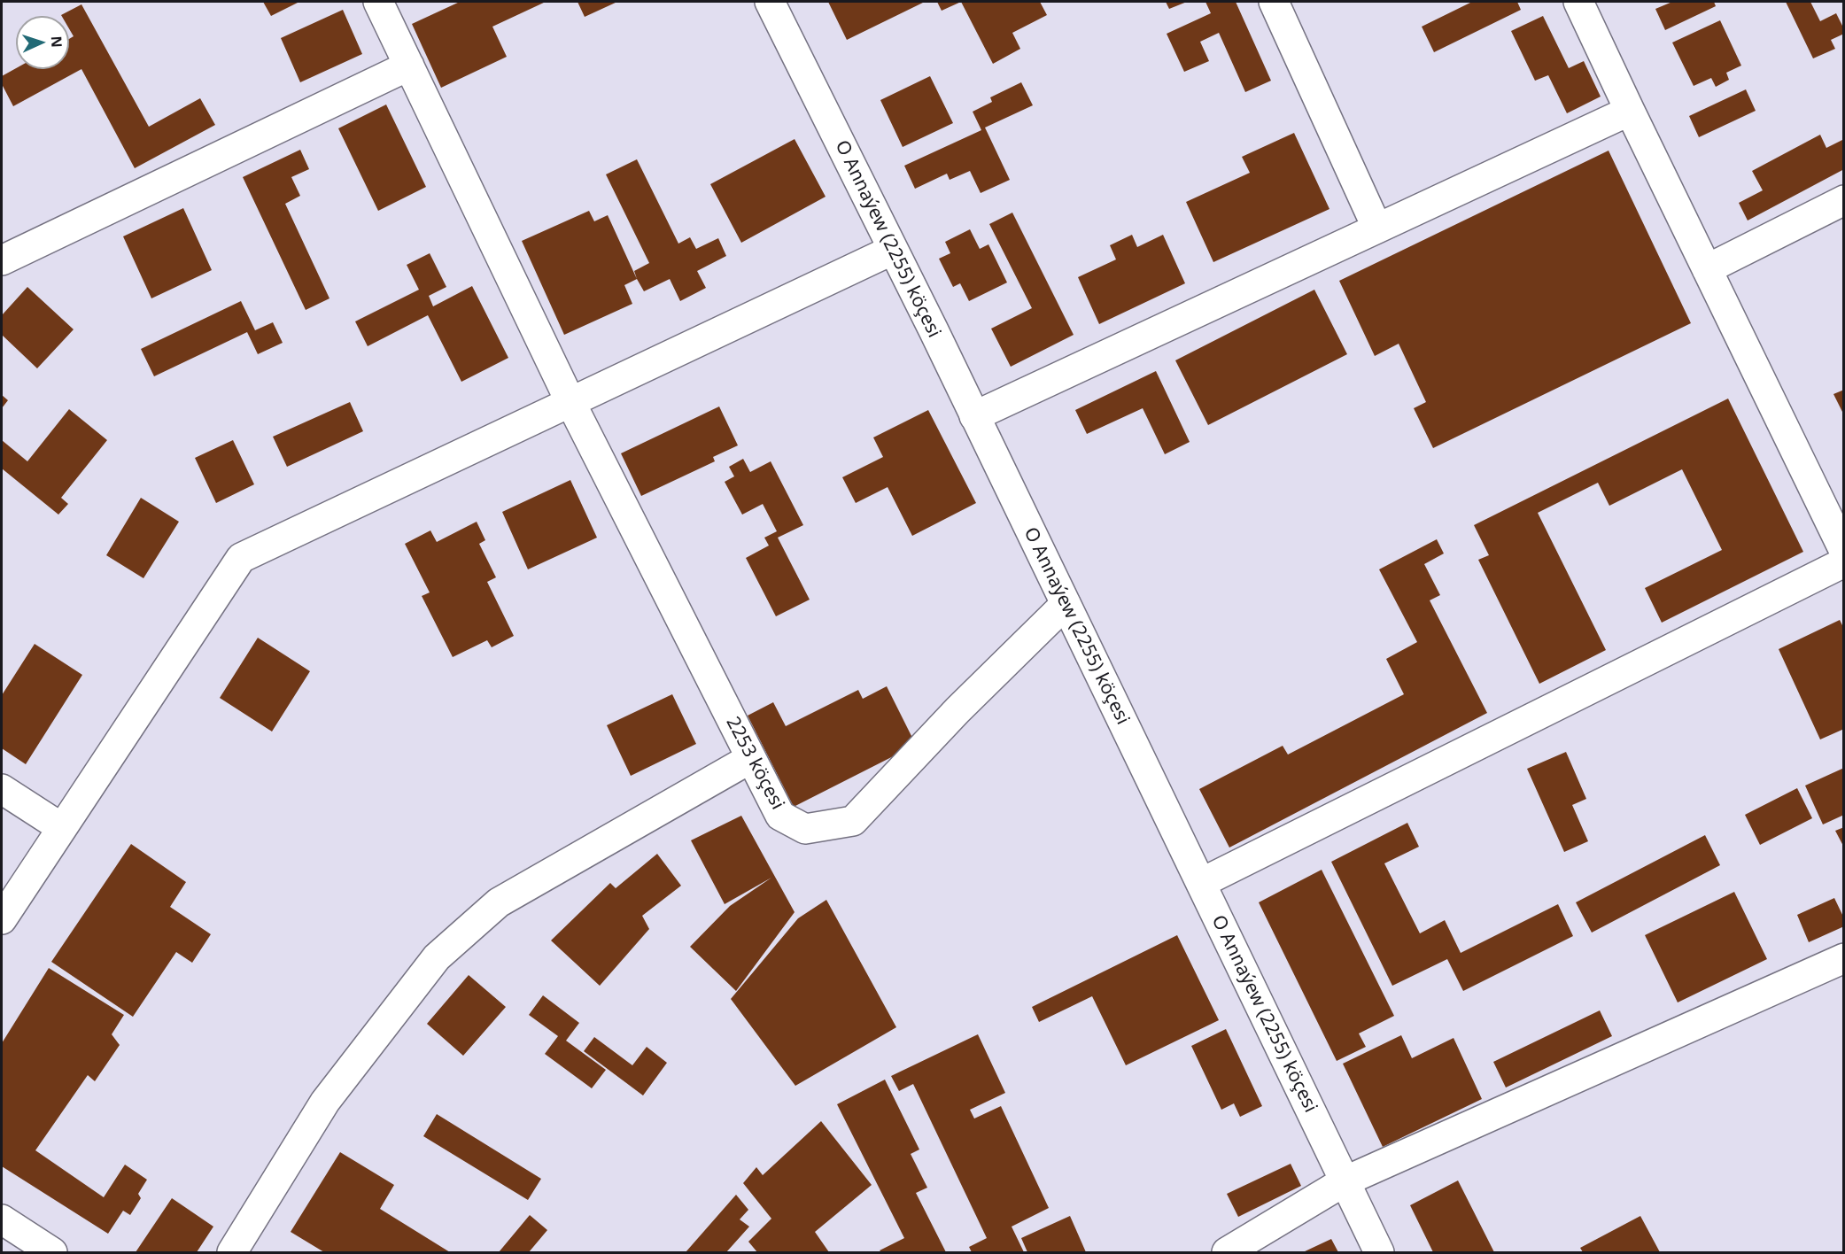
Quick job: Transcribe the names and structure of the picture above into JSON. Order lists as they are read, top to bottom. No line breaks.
{"streets":{"street":["O Annaýew (2255) köçesi","2253 köçesi"]},"crossings":[["O Annaýew (2255) köçesi","2253 köçesi"]],"north":"right"}
